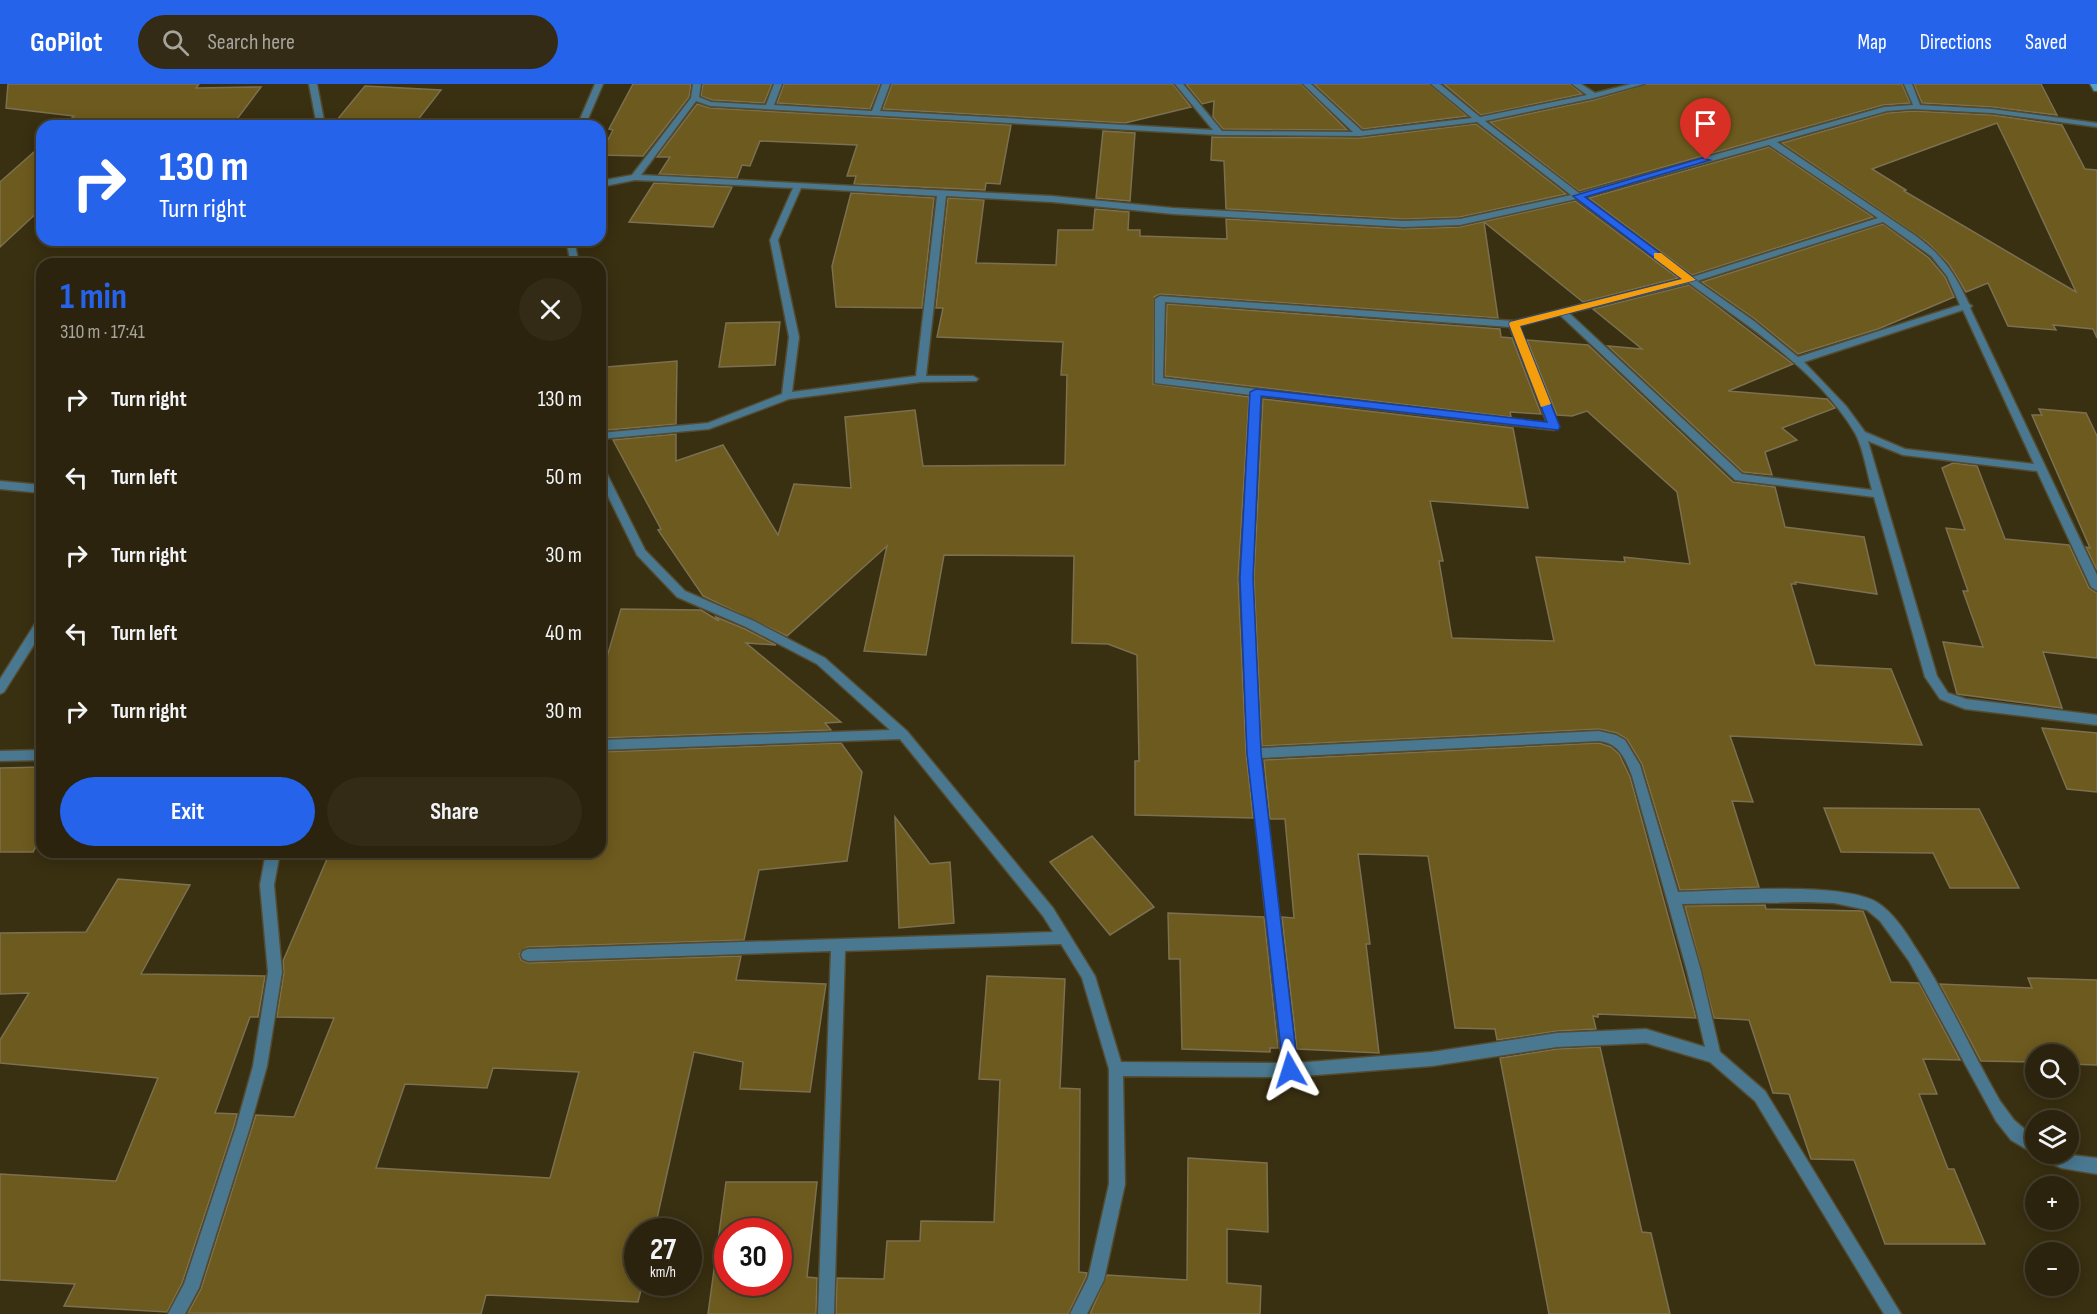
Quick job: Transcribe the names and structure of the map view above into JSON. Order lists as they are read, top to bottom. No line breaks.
{"page":{"header":"GoPilot","search":"Search here","nav":["Map","Directions","Saved"],"turn":["130 m","Turn right"],"heading":["1 min","310 m · 17:41"],"list":[{"name":"Turn right","value":"130 m"},{"name":"Turn left","value":"50 m"},{"name":"Turn right","value":"30 m"},{"name":"Turn left","value":"40 m"},{"name":"Turn right","value":"30 m"}],"buttons":["Exit","Share"],"map_buttons":["+","−"],"speed":"27 km/h","limit":"30"}}
